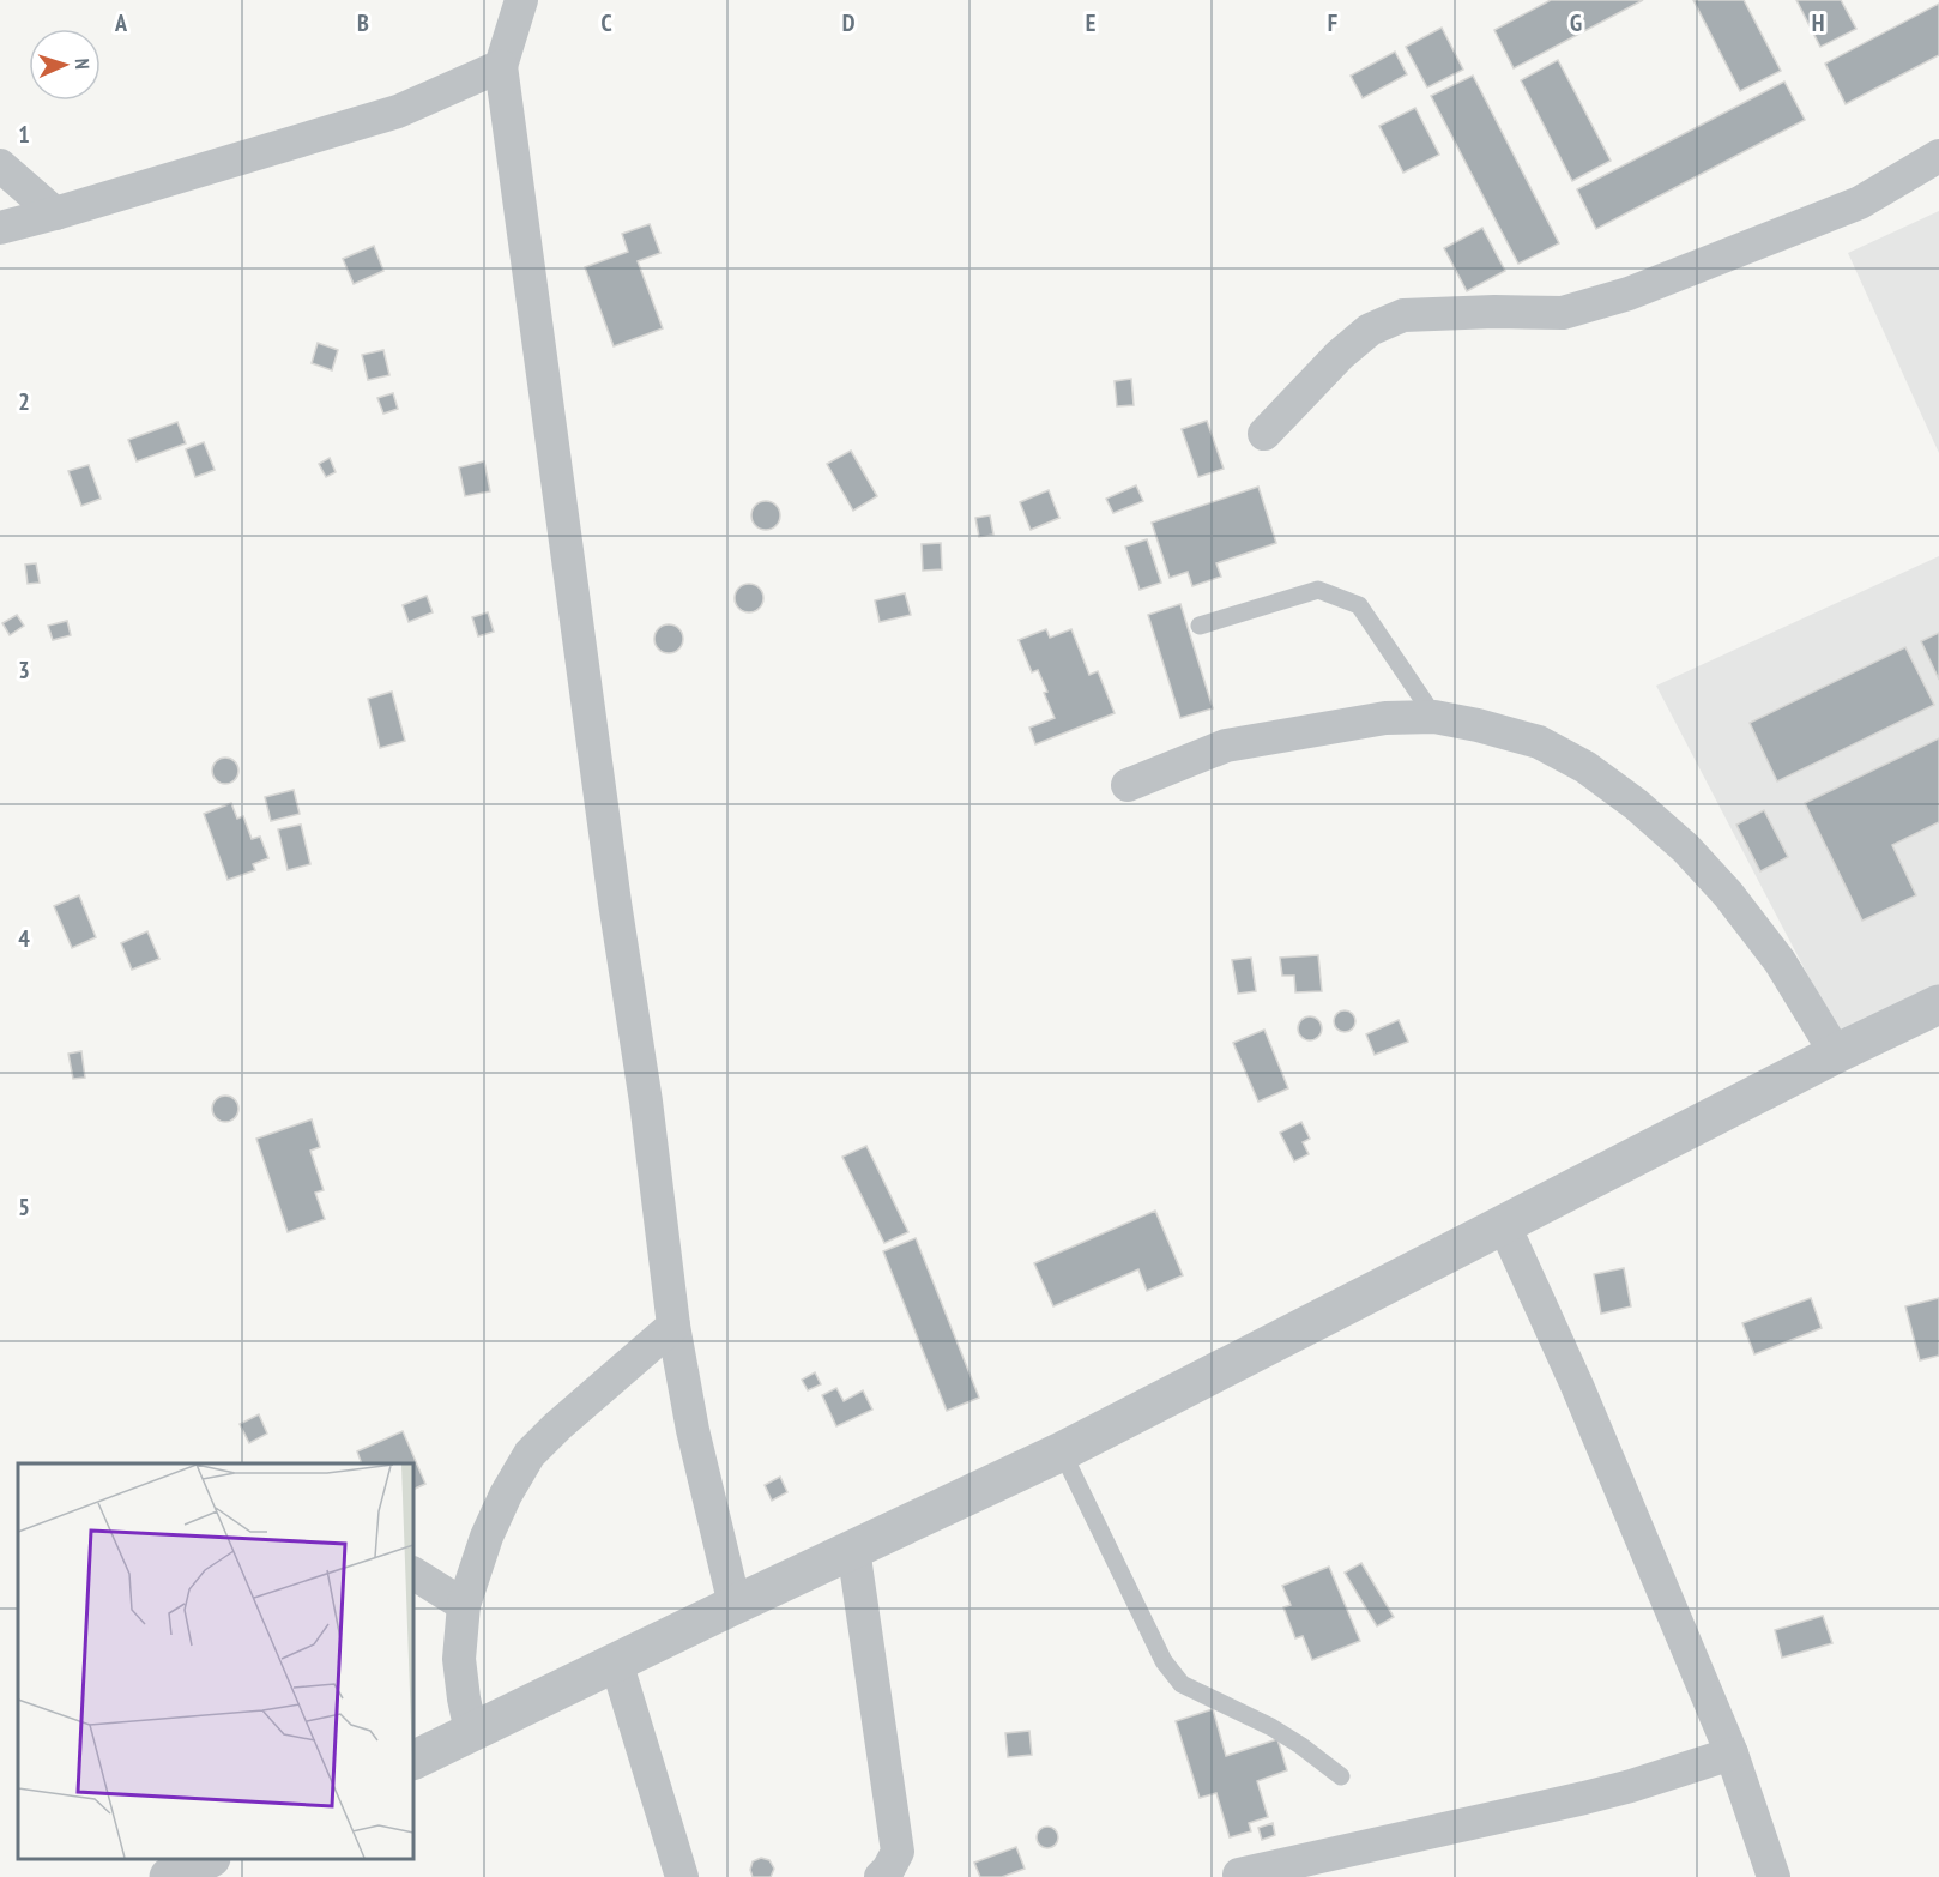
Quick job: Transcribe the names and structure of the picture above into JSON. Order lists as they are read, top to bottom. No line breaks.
{"north":"right","grid":{"columns":["A","B","C","D","E","F","G","H"],"rows":["1","2","3","4","5"]}}
